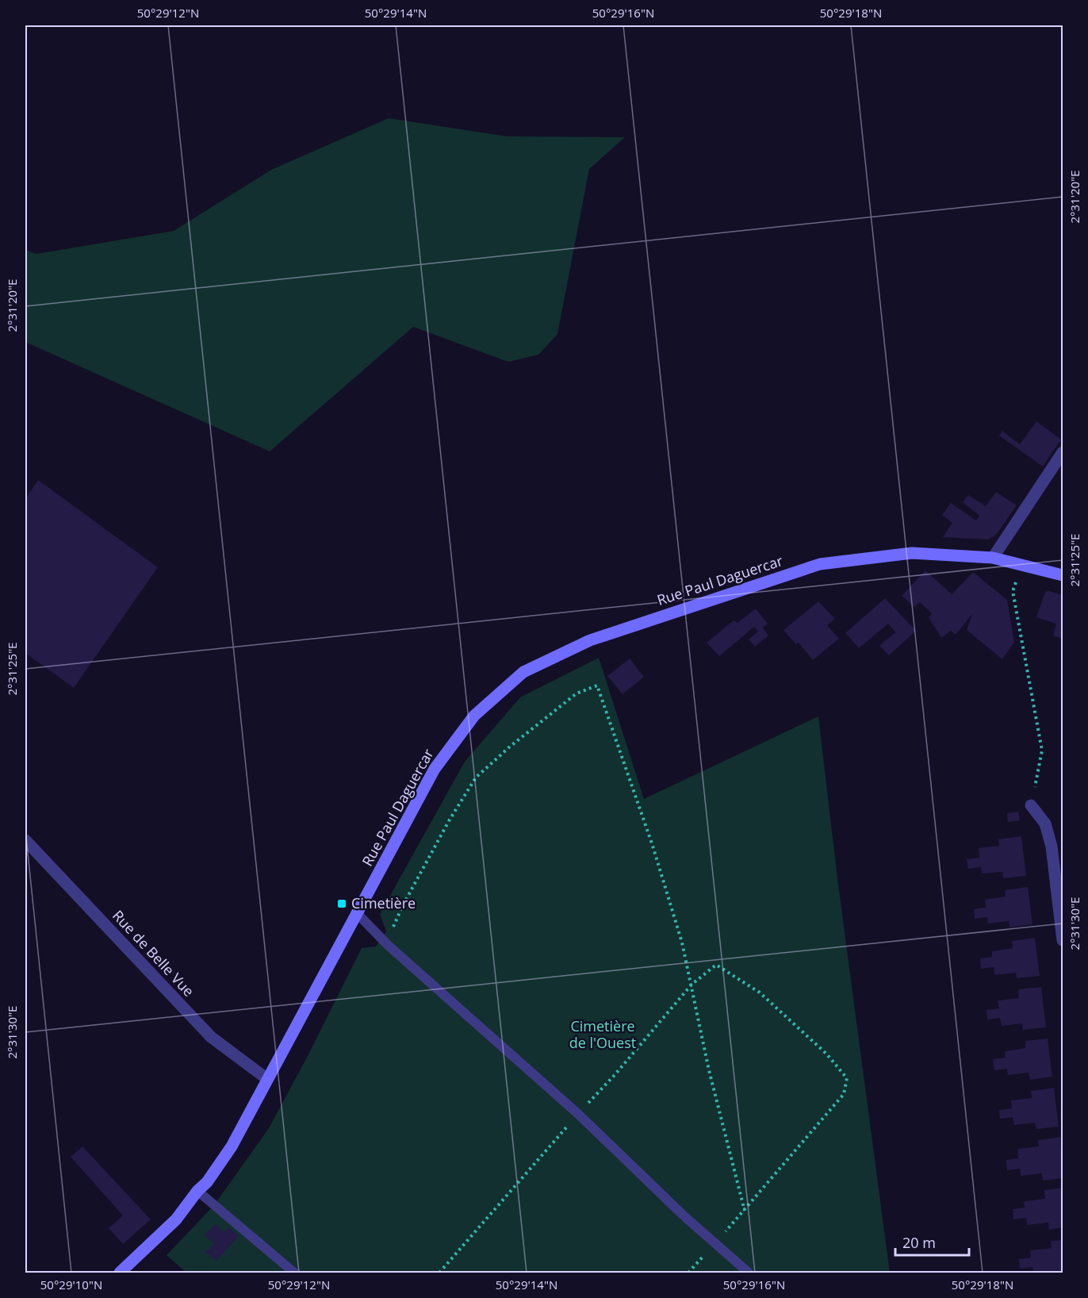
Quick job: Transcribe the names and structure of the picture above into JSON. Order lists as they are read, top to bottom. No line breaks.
{"streets":{"street":["Rue Paul Daguercar","Rue de Belle Vue"]},"crossings":[["Rue Paul Daguercar","Rue de Belle Vue"]],"parks":["Cimetière de l'Ouest"],"places":{"transit":["Cimetière"]},"scale_bar":"20 m","coordinates":["50°29'12\"N","50°29'14\"N","50°29'16\"N","50°29'18\"N","2°31'20\"E","2°31'25\"E","2°31'30\"E","50°29'10\"N"]}
